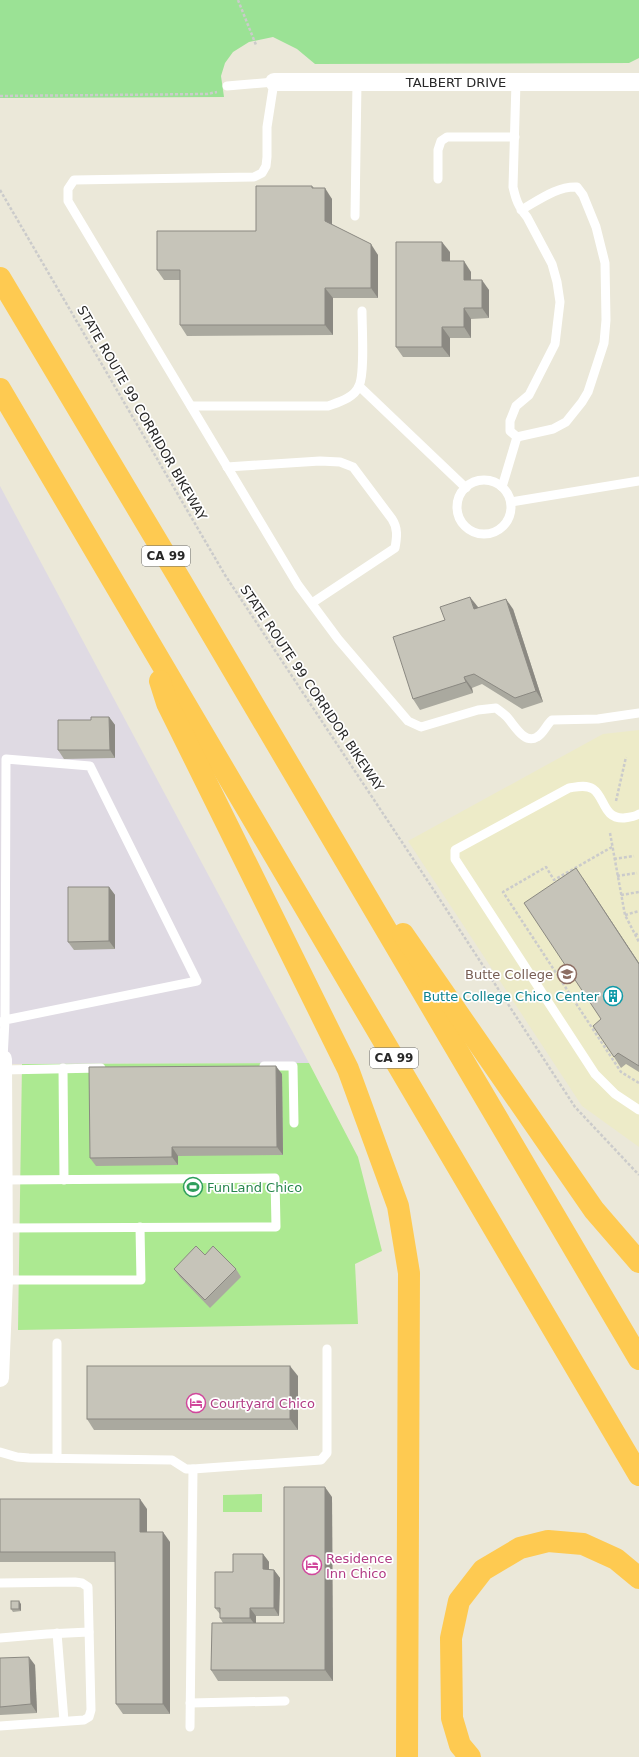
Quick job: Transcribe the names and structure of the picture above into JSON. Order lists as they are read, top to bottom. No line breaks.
{"streets":{"highway":["CA 99"],"street":["TALBERT DRIVE"],"path":["STATE ROUTE 99 CORRIDOR BIKEWAY"]},"places":{"school or university":["Butte College"],"building":["Butte College Chico Center"],"sports":["FunLand Chico"],"hotel":["Courtyard Chico","Residence Inn Chico"]}}
